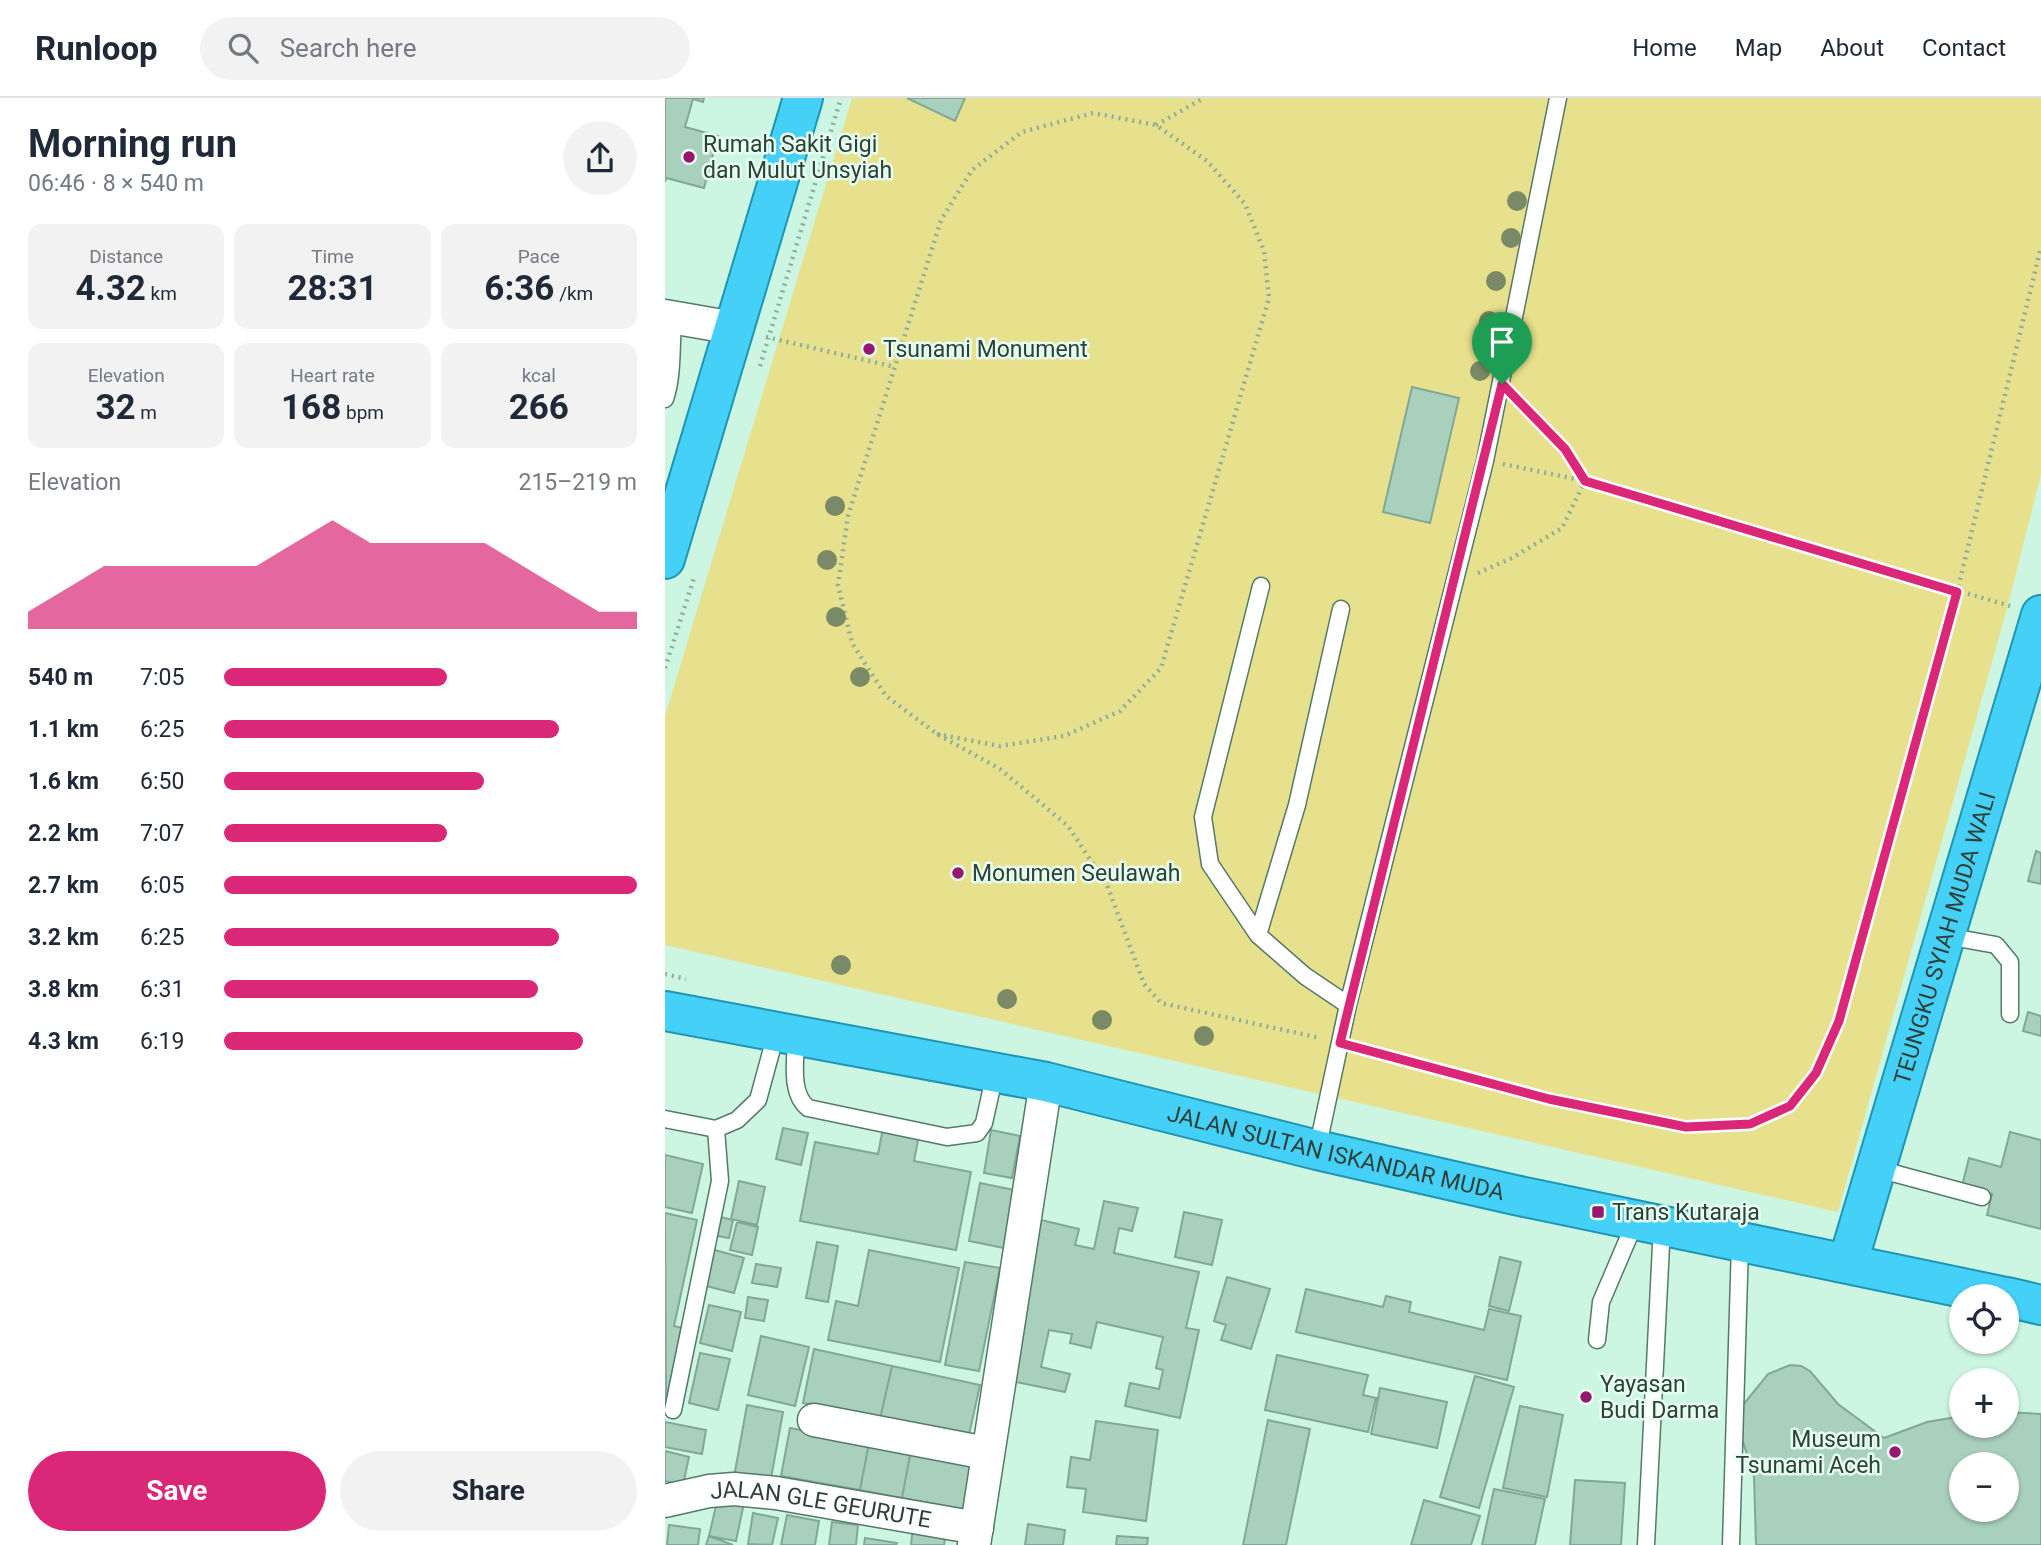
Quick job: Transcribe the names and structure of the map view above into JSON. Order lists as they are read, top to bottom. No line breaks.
{"streets":{"highway":["TEUNGKU SYIAH MUDA WALI","JALAN SULTAN ISKANDAR MUDA"],"street":["JALAN GLE GEURUTE"]},"crossings":[["TEUNGKU SYIAH MUDA WALI","JALAN SULTAN ISKANDAR MUDA"]],"places":{"other":["Rumah Sakit Gigi dan Mulut Unsyiah","Tsunami Monument","Monumen Seulawah","Yayasan Budi Darma","Museum Tsunami Aceh"],"transit":["Trans Kutaraja"]},"page":{"header":"Runloop","search":"Search here","nav":["Home","Map","About","Contact"],"heading":["Morning run","06:46 · 8 × 540 m"],"stats":[["Distance","4.32 km"],["Time","28:31"],["Pace","6:36 /km"],["Elevation","32 m"],["Heart rate","168 bpm"],["kcal","266"]],"chart":["Elevation","215–219 m"],"list":[{"name":"540 m","note":"7:05"},{"name":"1.1 km","note":"6:25"},{"name":"1.6 km","note":"6:50"},{"name":"2.2 km","note":"7:07"},{"name":"2.7 km","note":"6:05"},{"name":"3.2 km","note":"6:25"},{"name":"3.8 km","note":"6:31"},{"name":"4.3 km","note":"6:19"}],"map_buttons":["+","−"],"buttons":["Save","Share"]}}
